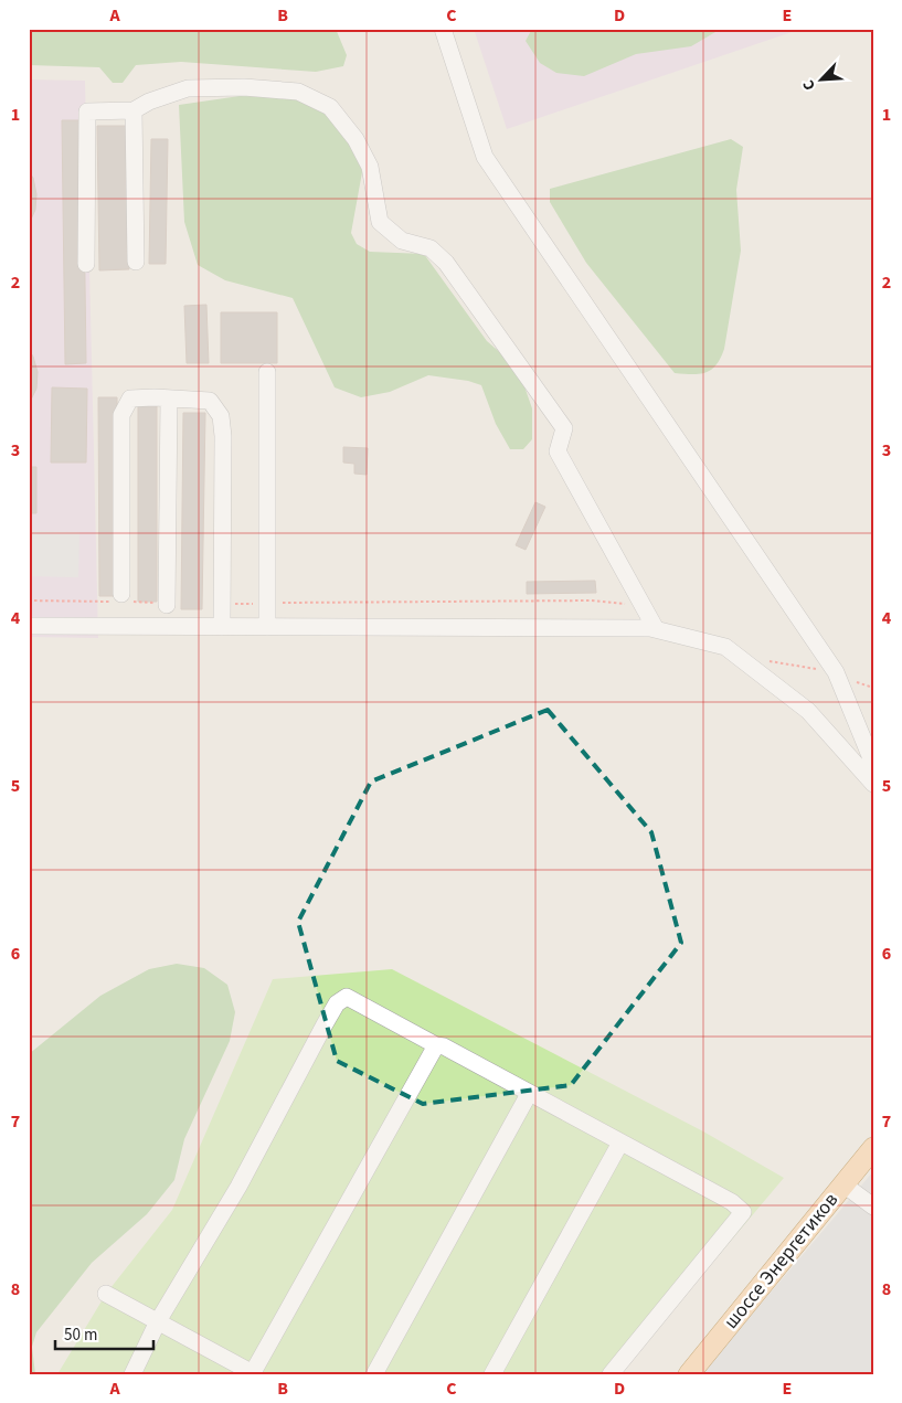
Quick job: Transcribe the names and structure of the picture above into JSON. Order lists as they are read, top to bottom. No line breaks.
{"streets":{"main road":["шоссе Энергетиков"]},"scale_bar":"50 m","north":"bottom left","grid":{"columns":["A","B","C","D","E"],"rows":["1","2","3","4","5","6","7","8"]}}
